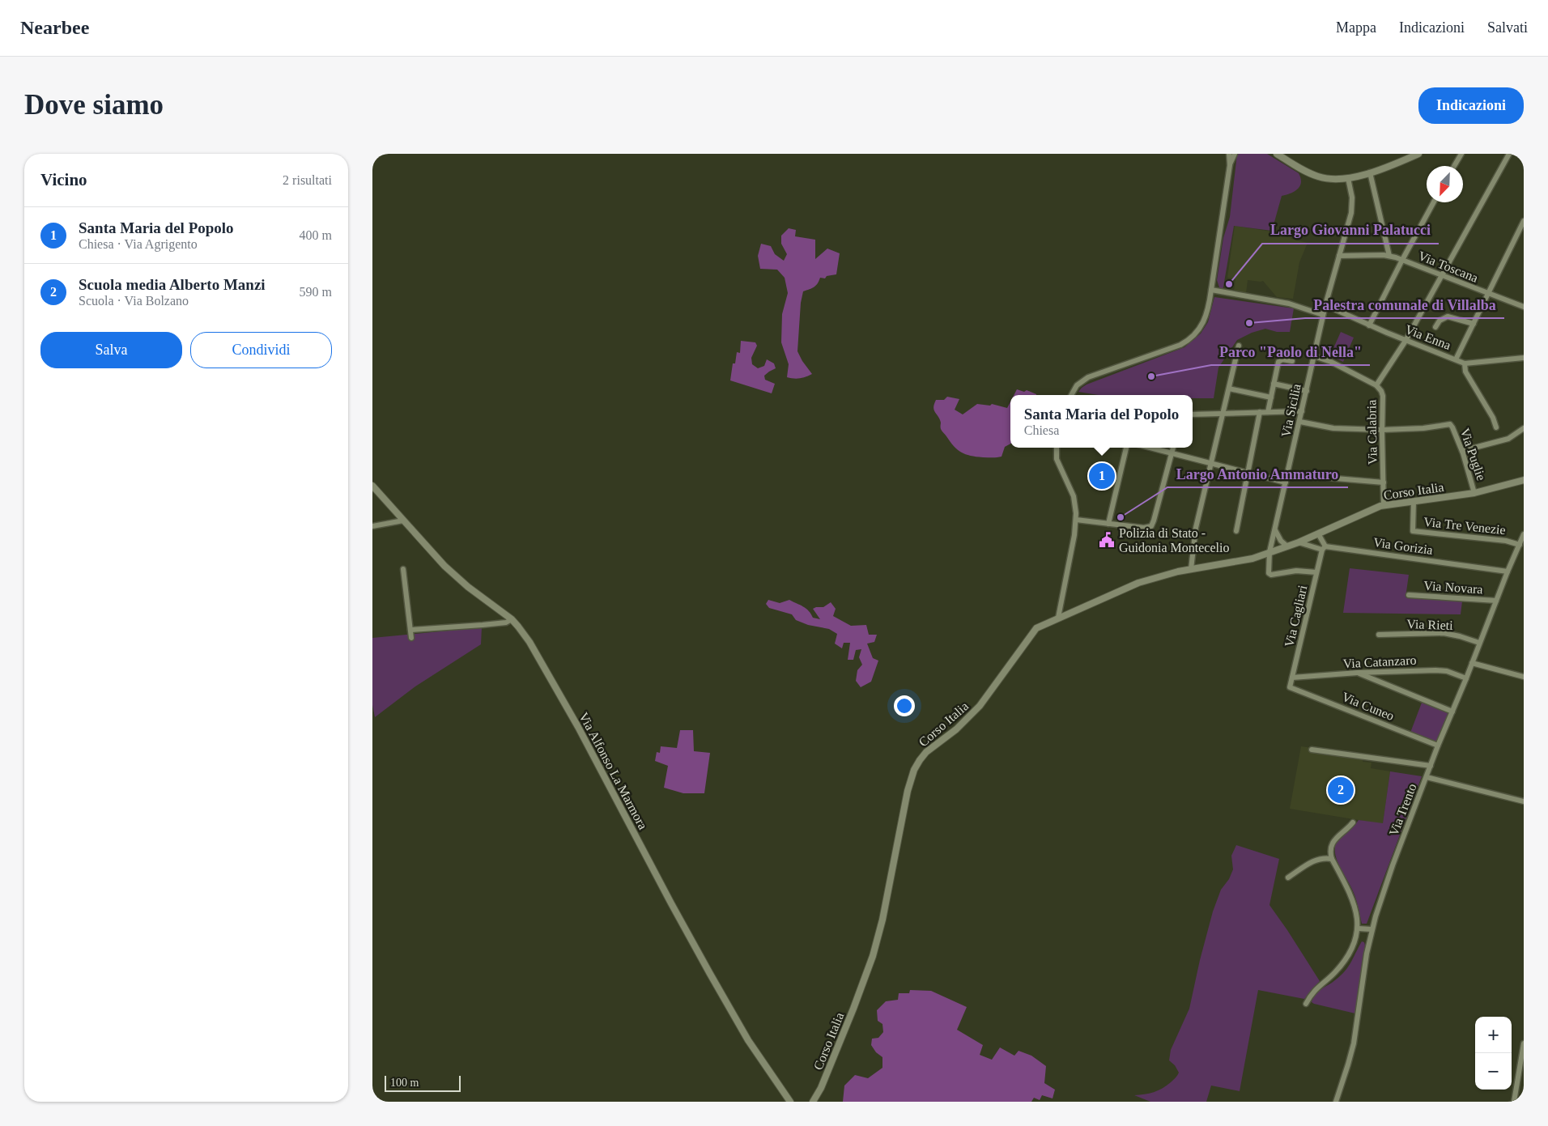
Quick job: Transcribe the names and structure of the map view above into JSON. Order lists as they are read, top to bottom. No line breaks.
{"streets":{"street":["Via Toscana","Via Enna","Via Sicilia","Via Calabria","Via Puglie","Corso Italia","Via Tre Venezie","Via Gorizia","Via Novara","Via Cagliari","Via Rieti","Via Catanzaro","Via Cuneo","Via Alfonso La Marmora","Via Trento"]},"crossings":[["Via Toscana","Via Sicilia"],["Via Toscana","Via Calabria"],["Via Enna","Via Sicilia"],["Via Enna","Via Calabria"],["Via Sicilia","Corso Italia"],["Via Sicilia","Via Cagliari"],["Via Calabria","Via Puglie"],["Via Calabria","Corso Italia"],["Via Puglie","Corso Italia"],["Corso Italia","Via Tre Venezie"],["Corso Italia","Via Gorizia"],["Via Tre Venezie","Via Trento"],["Via Gorizia","Via Cagliari"],["Via Gorizia","Via Trento"],["Via Novara","Via Trento"],["Via Cagliari","Via Catanzaro"],["Via Cagliari","Via Cuneo"],["Via Rieti","Via Trento"],["Via Catanzaro","Via Trento"],["Via Cuneo","Via Trento"]],"places":{"other":["Largo Giovanni Palatucci","Palestra comunale di Villalba","Parco \"Paolo di Nella\"","Largo Antonio Ammaturo"],"public building":["Polizia di Stato - Guidonia Montecelio"]},"scale_bar":"100 m","north":"bottom left","page":{"header":"Nearbee","nav":["Mappa","Indicazioni","Salvati"],"buttons":["Indicazioni",["Salva","Condividi"]],"title":"Dove siamo","heading":["Vicino","2 risultati"],"list":[{"mark":"1","name":"Santa Maria del Popolo","note":"Chiesa · Via Agrigento","value":"400 m"},{"mark":"2","name":"Scuola media Alberto Manzi","note":"Scuola · Via Bolzano","value":"590 m"}],"popup":["Santa Maria del Popolo","Chiesa"],"pins":["1","2"],"map_buttons":["+","−"],"scale":"100 m"}}
